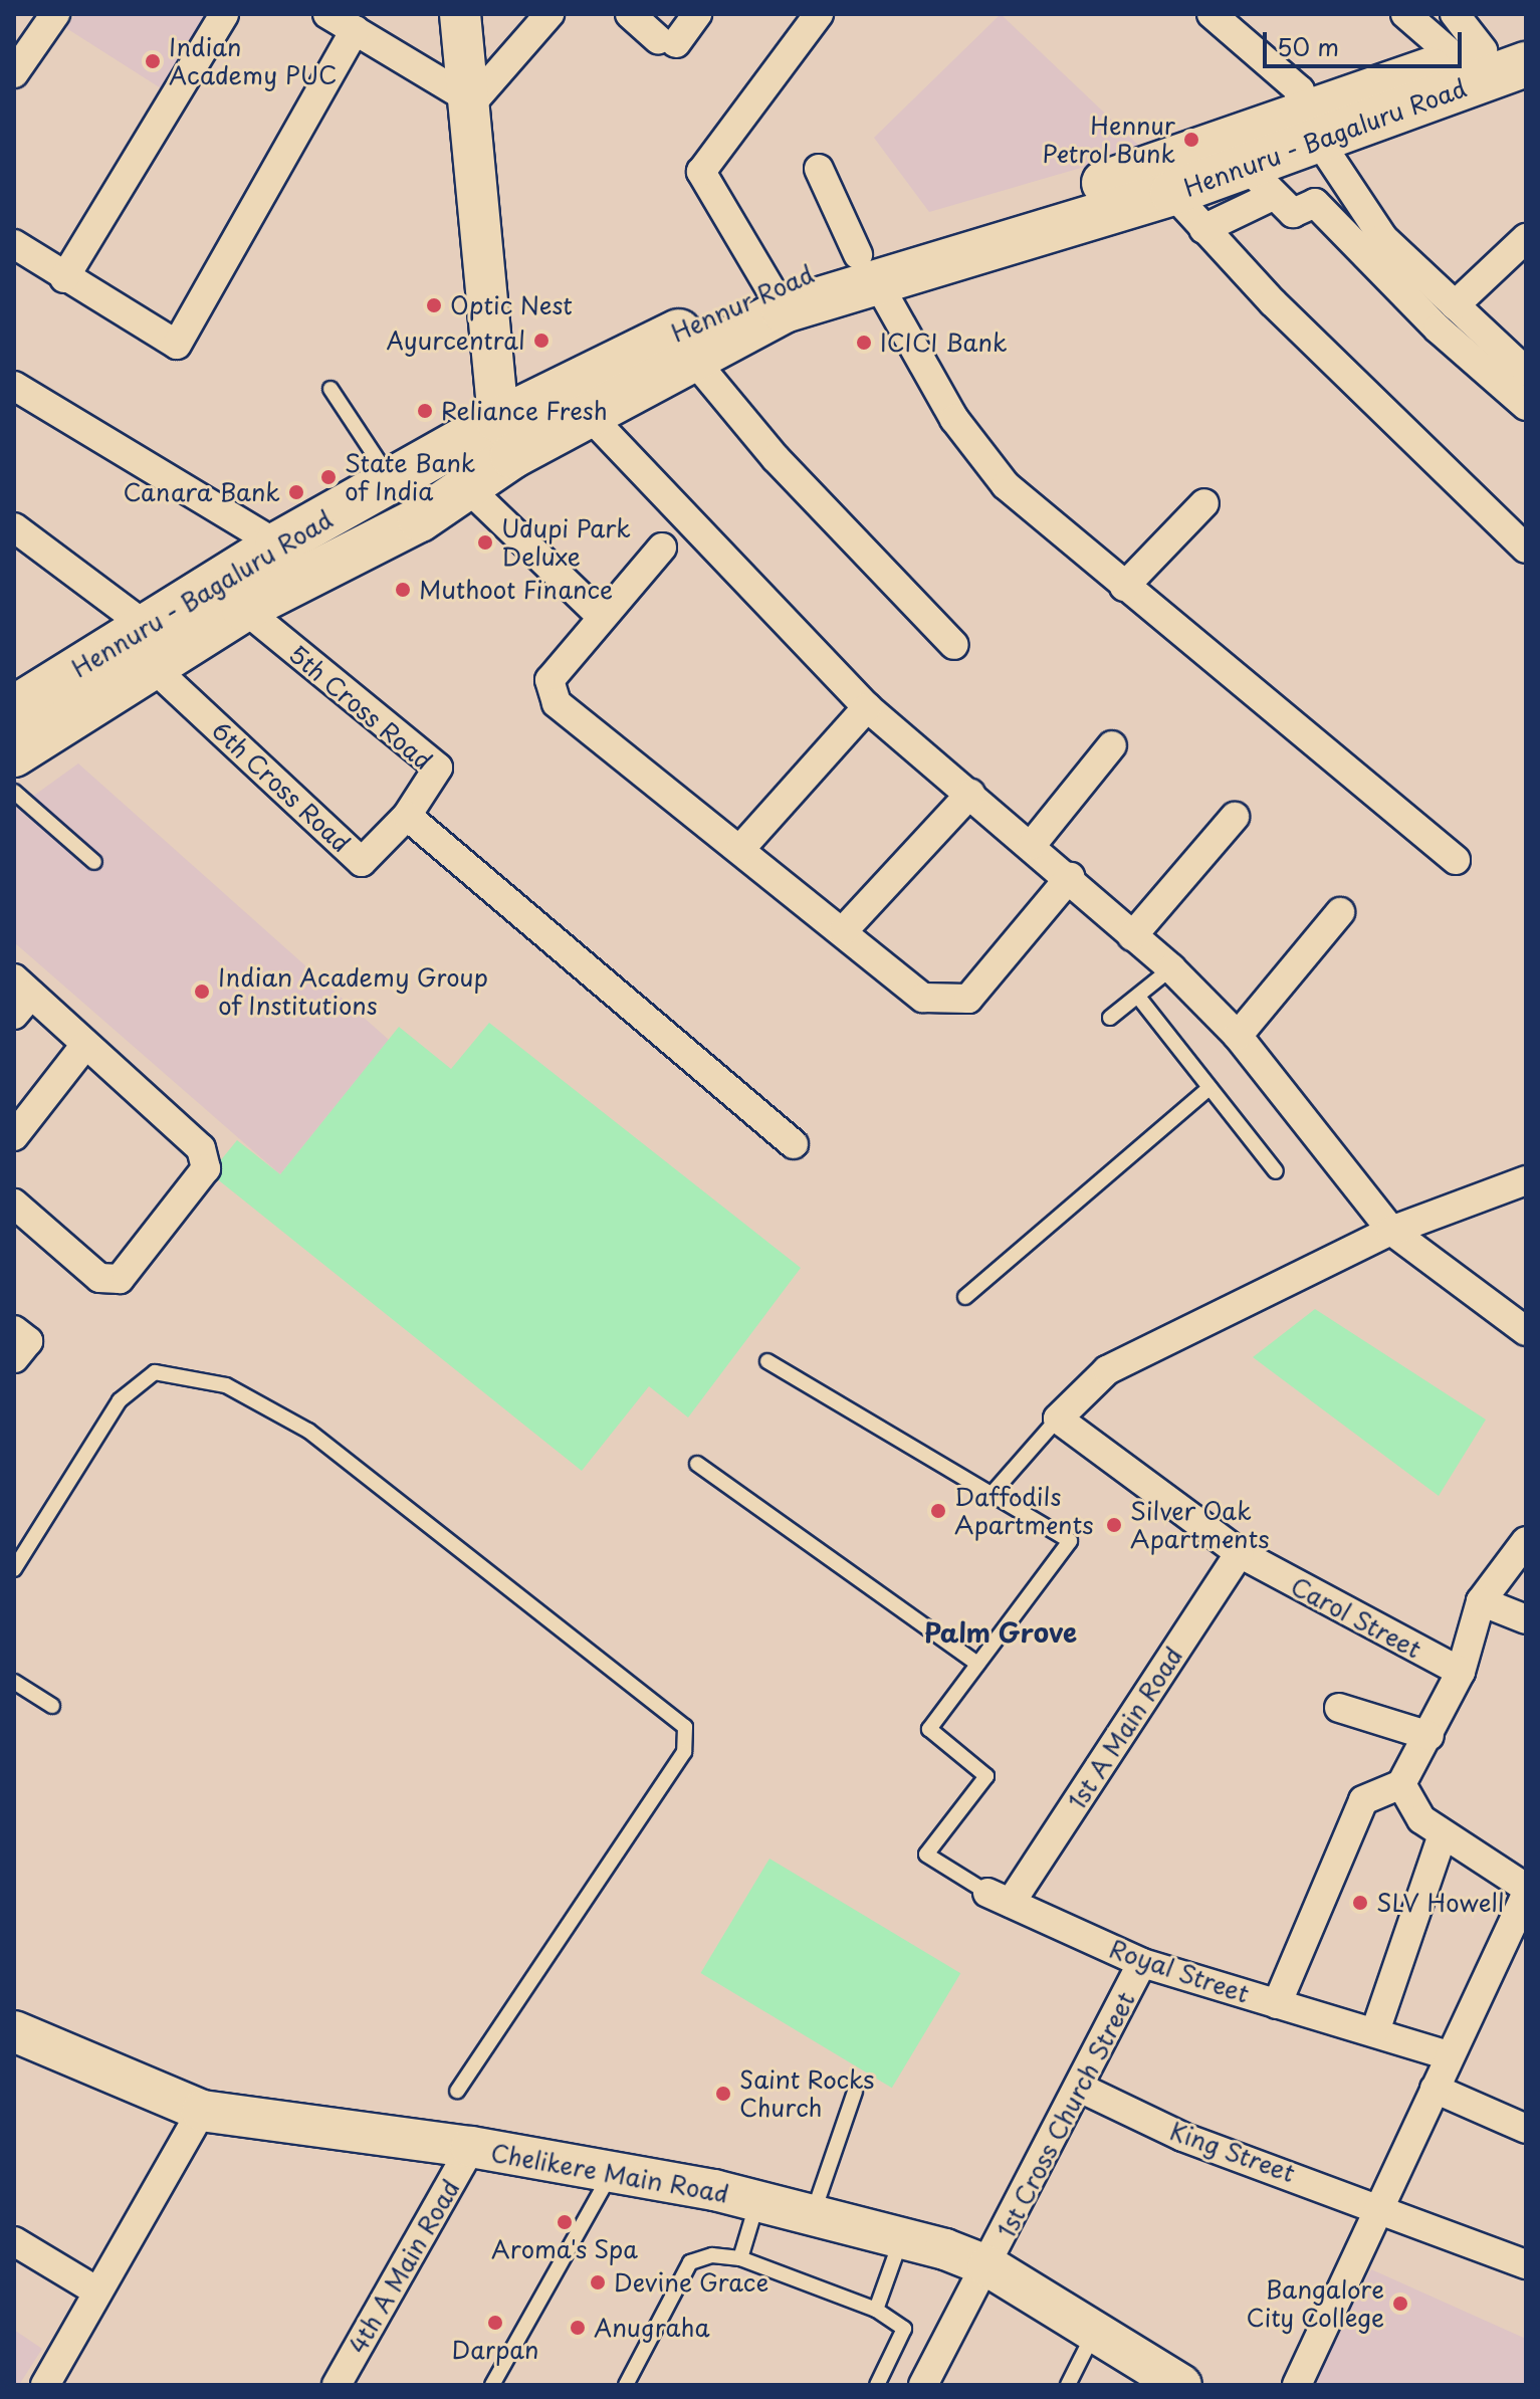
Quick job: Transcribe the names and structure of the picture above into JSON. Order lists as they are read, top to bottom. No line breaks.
{"streets":{"main road":["Hennuru - Bagaluru Road","Hennur Road"],"street":["5th Cross Road","6th Cross Road","Carol Street","1st A Main Road","Royal Street","1st Cross Church Street","King Street","Chelikere Main Road","4th A Main Road"]},"crossings":[["Hennuru - Bagaluru Road","Hennur Road"],["Hennuru - Bagaluru Road","5th Cross Road"],["Hennuru - Bagaluru Road","6th Cross Road"],["5th Cross Road","6th Cross Road"],["Carol Street","1st A Main Road"],["1st A Main Road","Royal Street"],["Royal Street","1st Cross Church Street"],["1st Cross Church Street","King Street"],["1st Cross Church Street","Chelikere Main Road"],["Chelikere Main Road","4th A Main Road"]],"districts":["Palm Grove"],"places":["Indian Academy PUC","Hennur Petrol Bunk","Optic Nest","Ayurcentral","ICICI Bank","Reliance Fresh","State Bank of India","Canara Bank","Udupi Park Deluxe","Muthoot Finance","Indian Academy Group of Institutions","Daffodils Apartments","Silver Oak Apartments","SLV Howell","Saint Rocks Church","Aroma's Spa","Devine Grace","Bangalore City College","Darpan","Anugraha"],"scale_bar":"50 m"}
